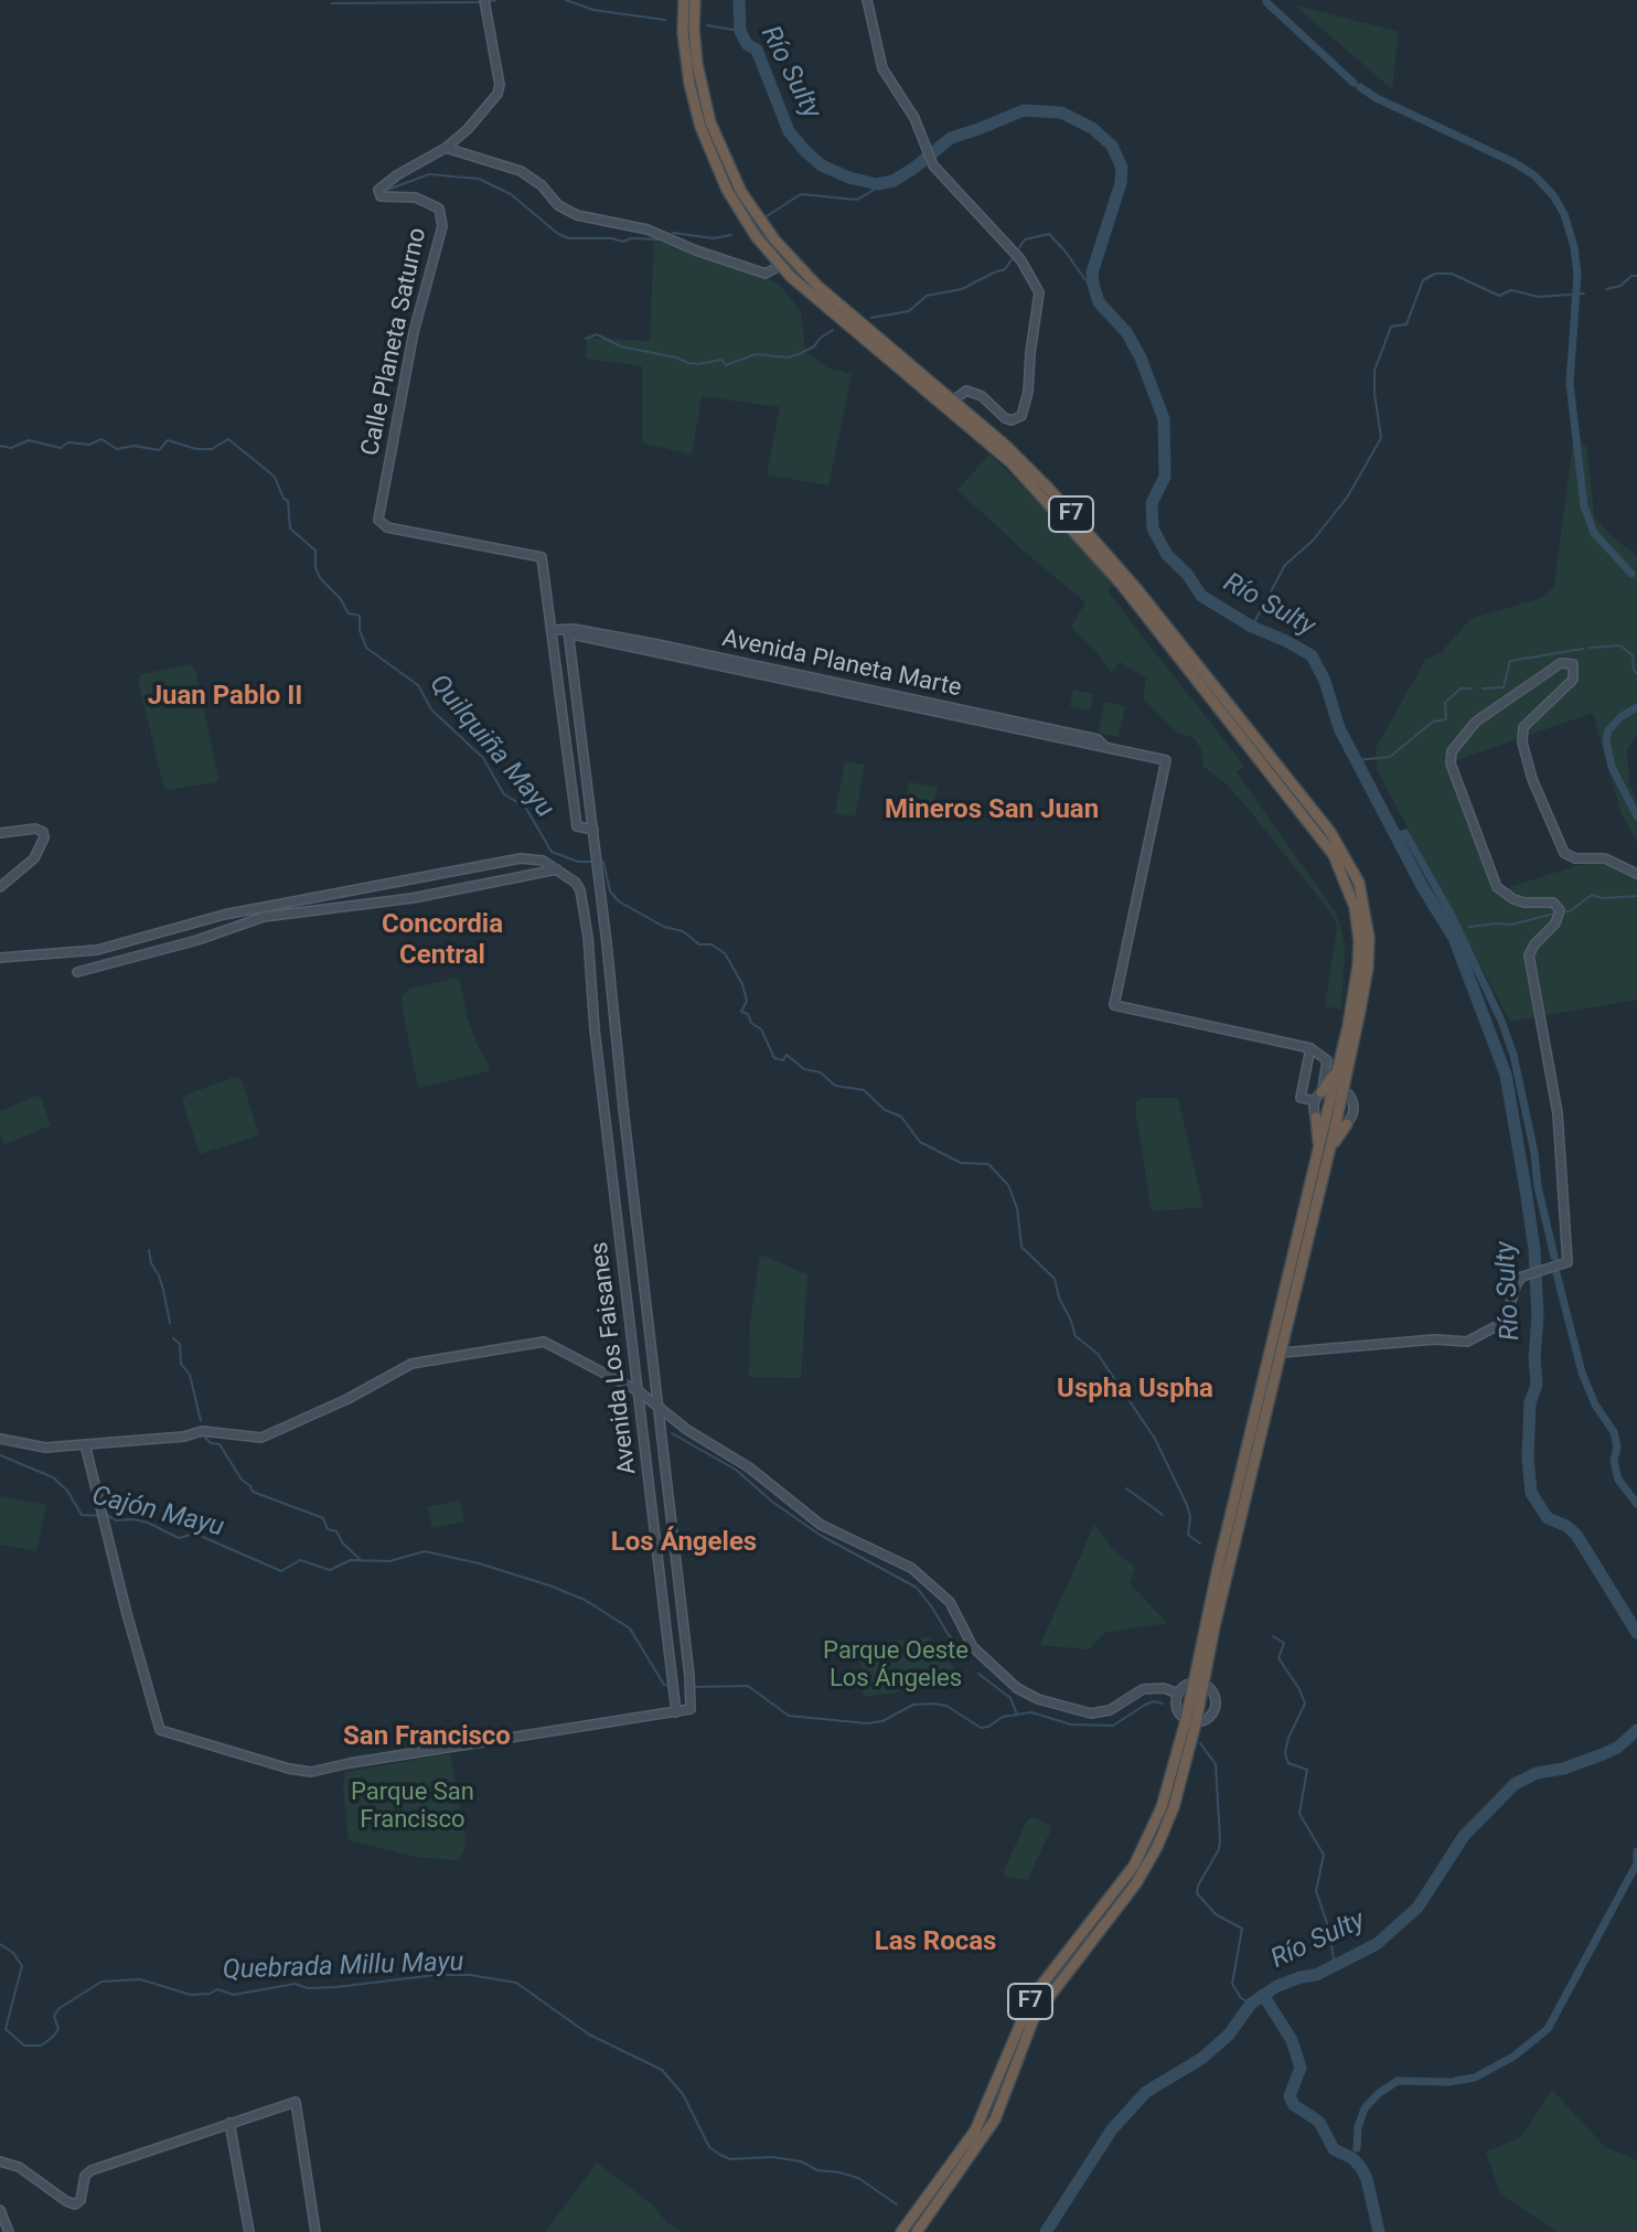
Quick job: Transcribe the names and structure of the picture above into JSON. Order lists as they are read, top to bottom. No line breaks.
{"streets":{"highway":["F7"],"street":["Calle Planeta Saturno","Avenida Planeta Marte","Avenida Los Faisanes"]},"crossings":[["Calle Planeta Saturno","Avenida Planeta Marte"]],"districts":["Juan Pablo II","Mineros San Juan","Concordia Central","Uspha Uspha","Los Ángeles","San Francisco","Las Rocas"],"water":["Río Sulty","Quilquiña Mayu","Cajón Mayu","Quebrada Millu Mayu"],"parks":["Parque Oeste Los Ángeles","Parque San Francisco"]}
